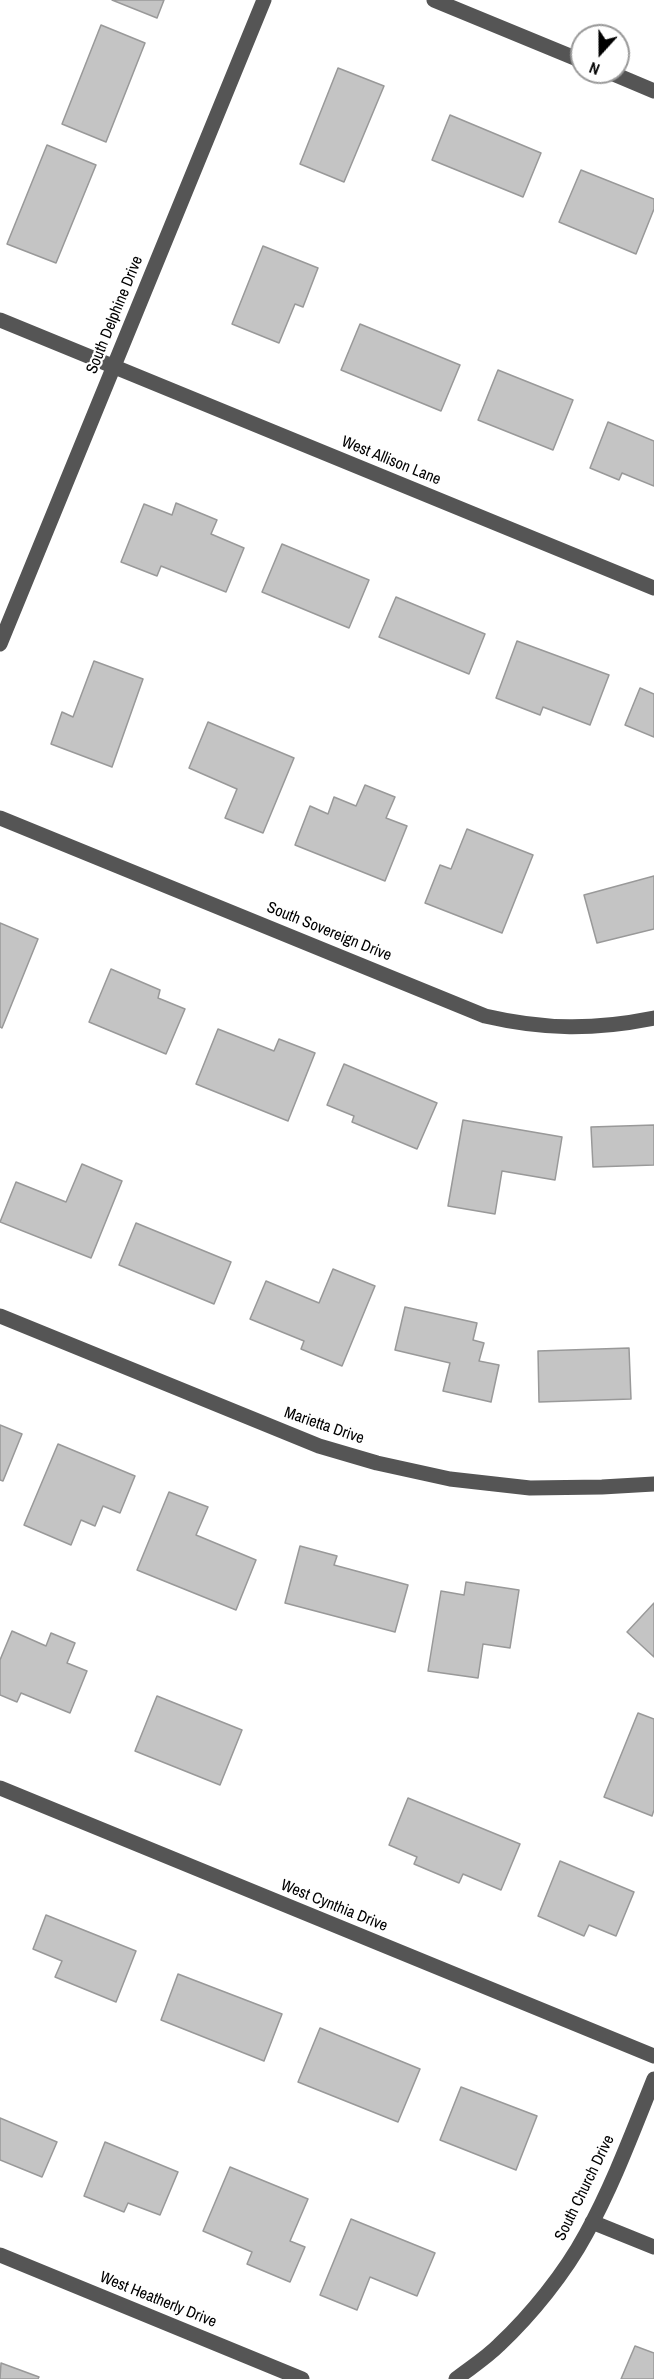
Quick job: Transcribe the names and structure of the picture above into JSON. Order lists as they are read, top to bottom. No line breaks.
{"streets":{"street":["South Delphine Drive","West Allison Lane","South Sovereign Drive","Marietta Drive","West Cynthia Drive","South Church Drive","West Heatherly Drive"]},"crossings":[["South Delphine Drive","West Allison Lane"]],"north":"bottom"}
